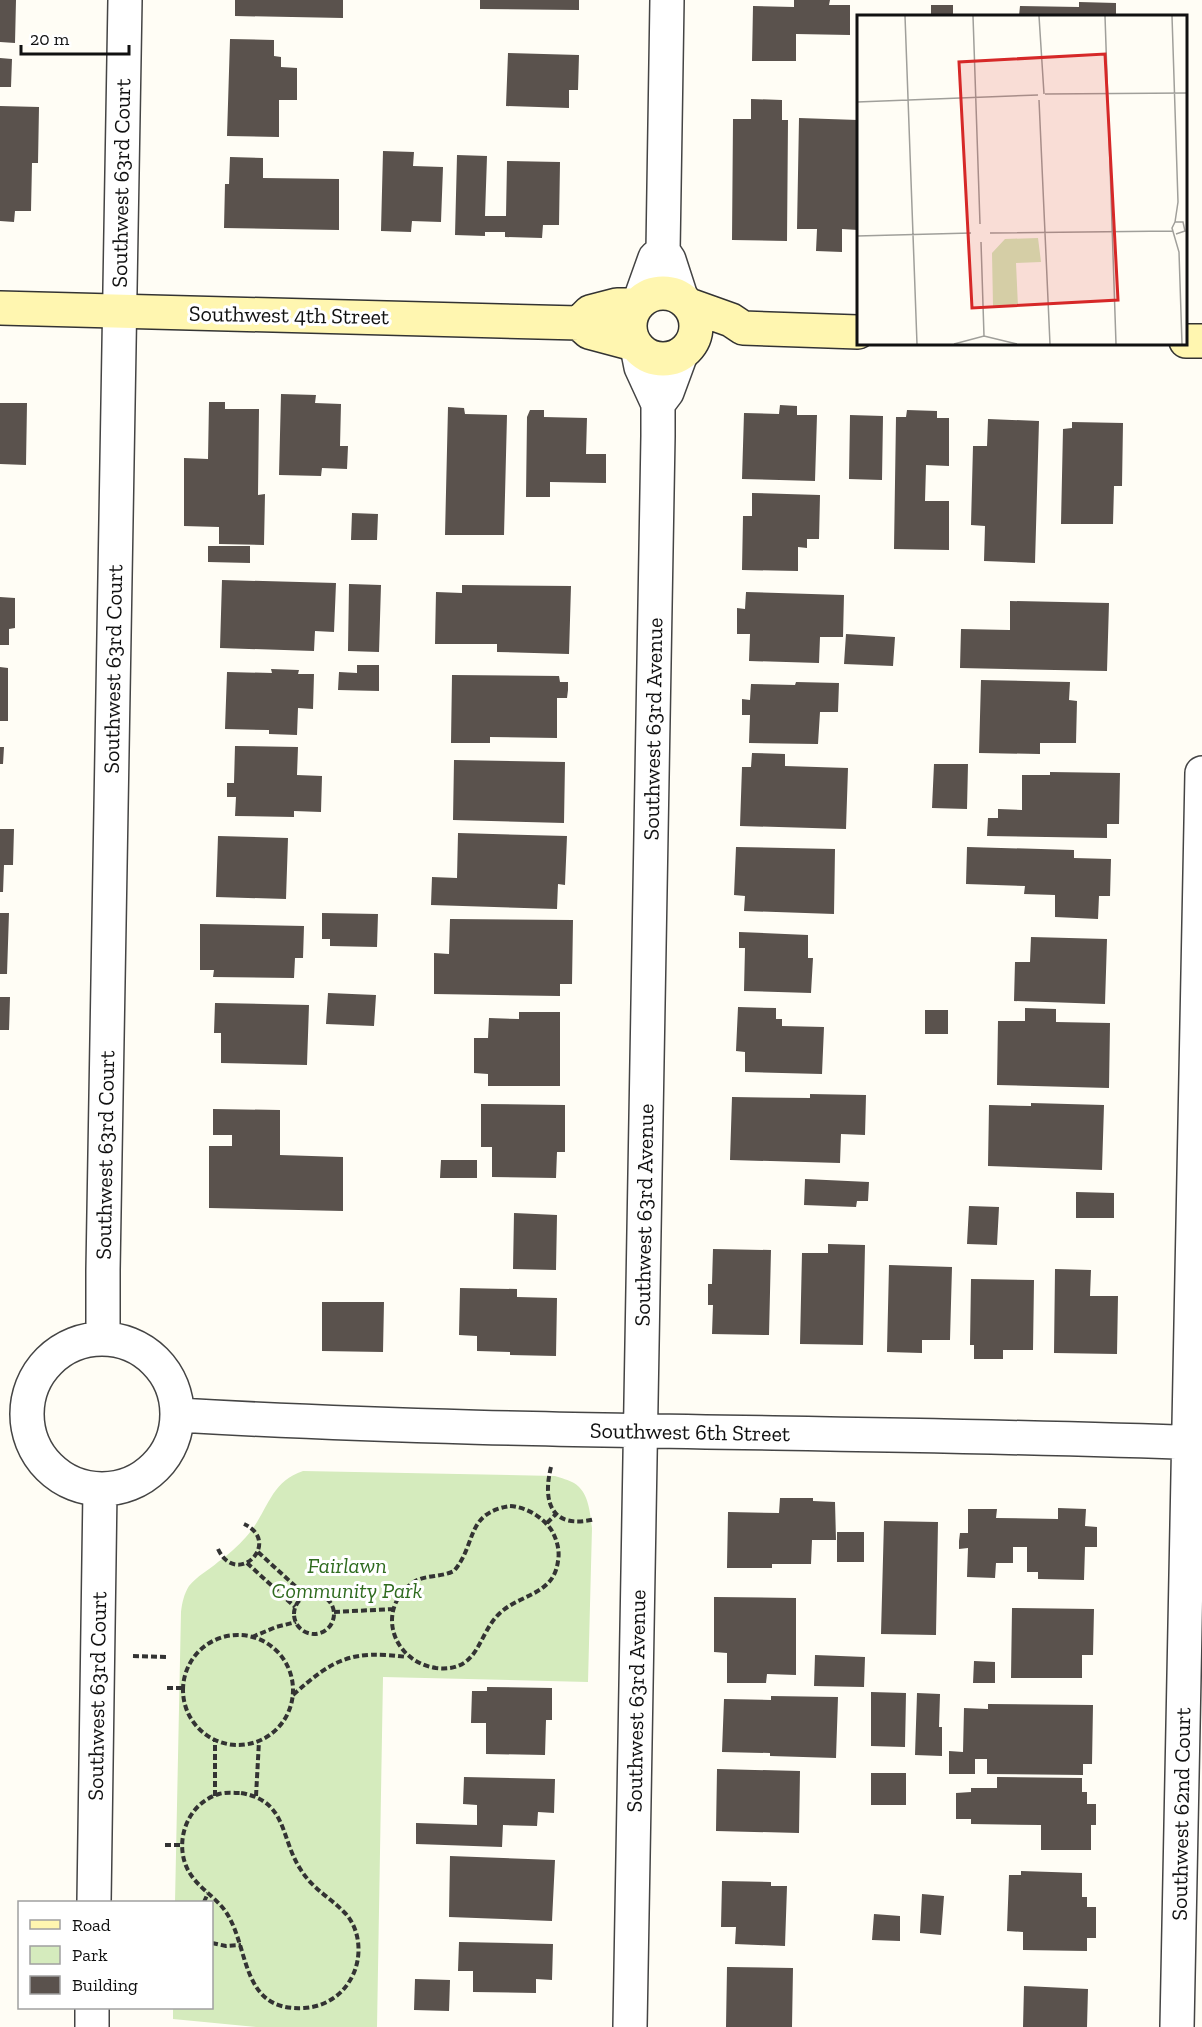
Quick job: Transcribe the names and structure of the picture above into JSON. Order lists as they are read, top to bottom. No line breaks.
{"streets":{"street":["Southwest 63rd Court","Southwest 4th Street","Southwest 63rd Avenue","Southwest 6th Street","Southwest 62nd Court"]},"crossings":[["Southwest 63rd Court","Southwest 4th Street"],["Southwest 63rd Court","Southwest 6th Street"],["Southwest 4th Street","Southwest 63rd Avenue"],["Southwest 63rd Avenue","Southwest 6th Street"],["Southwest 6th Street","Southwest 62nd Court"]],"parks":["Fairlawn Community Park"],"legend":["Road","Park","Building"],"scale_bar":"20 m"}
